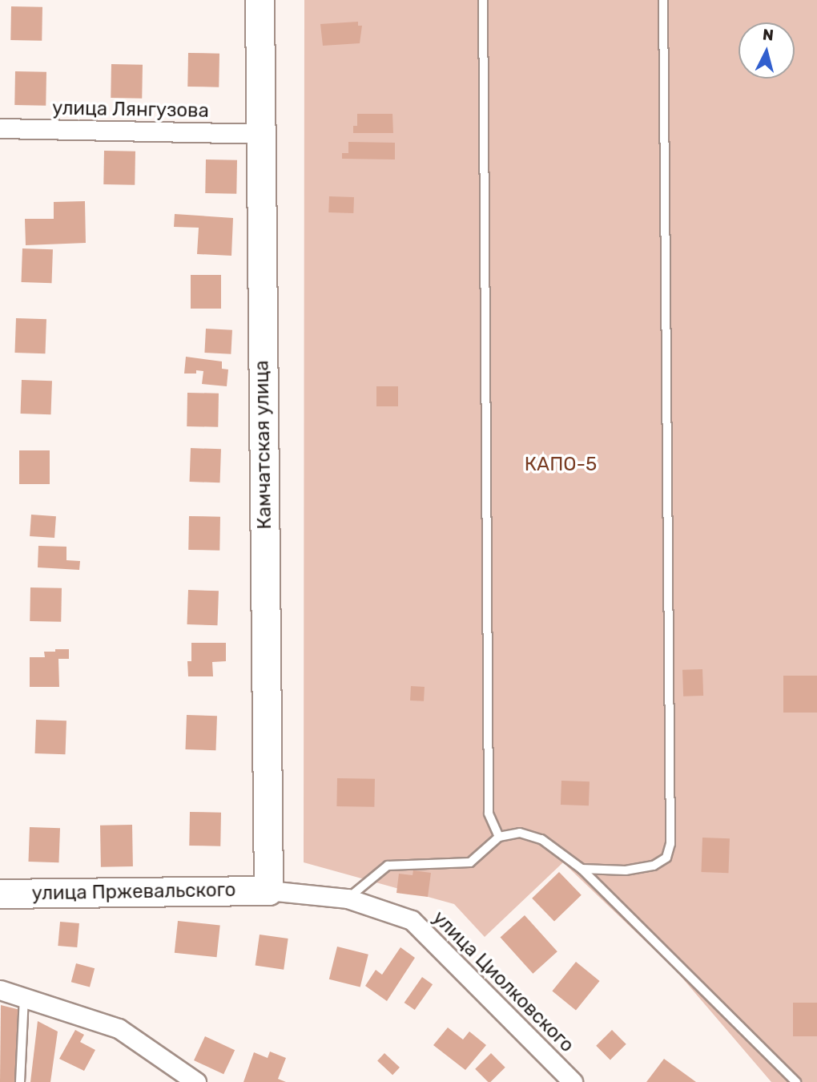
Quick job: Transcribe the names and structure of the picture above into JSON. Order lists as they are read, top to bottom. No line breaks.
{"streets":{"main road":["Камчатская улица","улица Пржевальского"],"street":["улица Лянгузова","улица Циолковского"]},"crossings":[["улица Лянгузова","Камчатская улица"],["Камчатская улица","улица Пржевальского"],["Камчатская улица","улица Циолковского"],["улица Пржевальского","улица Циолковского"]],"parks":["КАПО-5"],"north":"top"}
